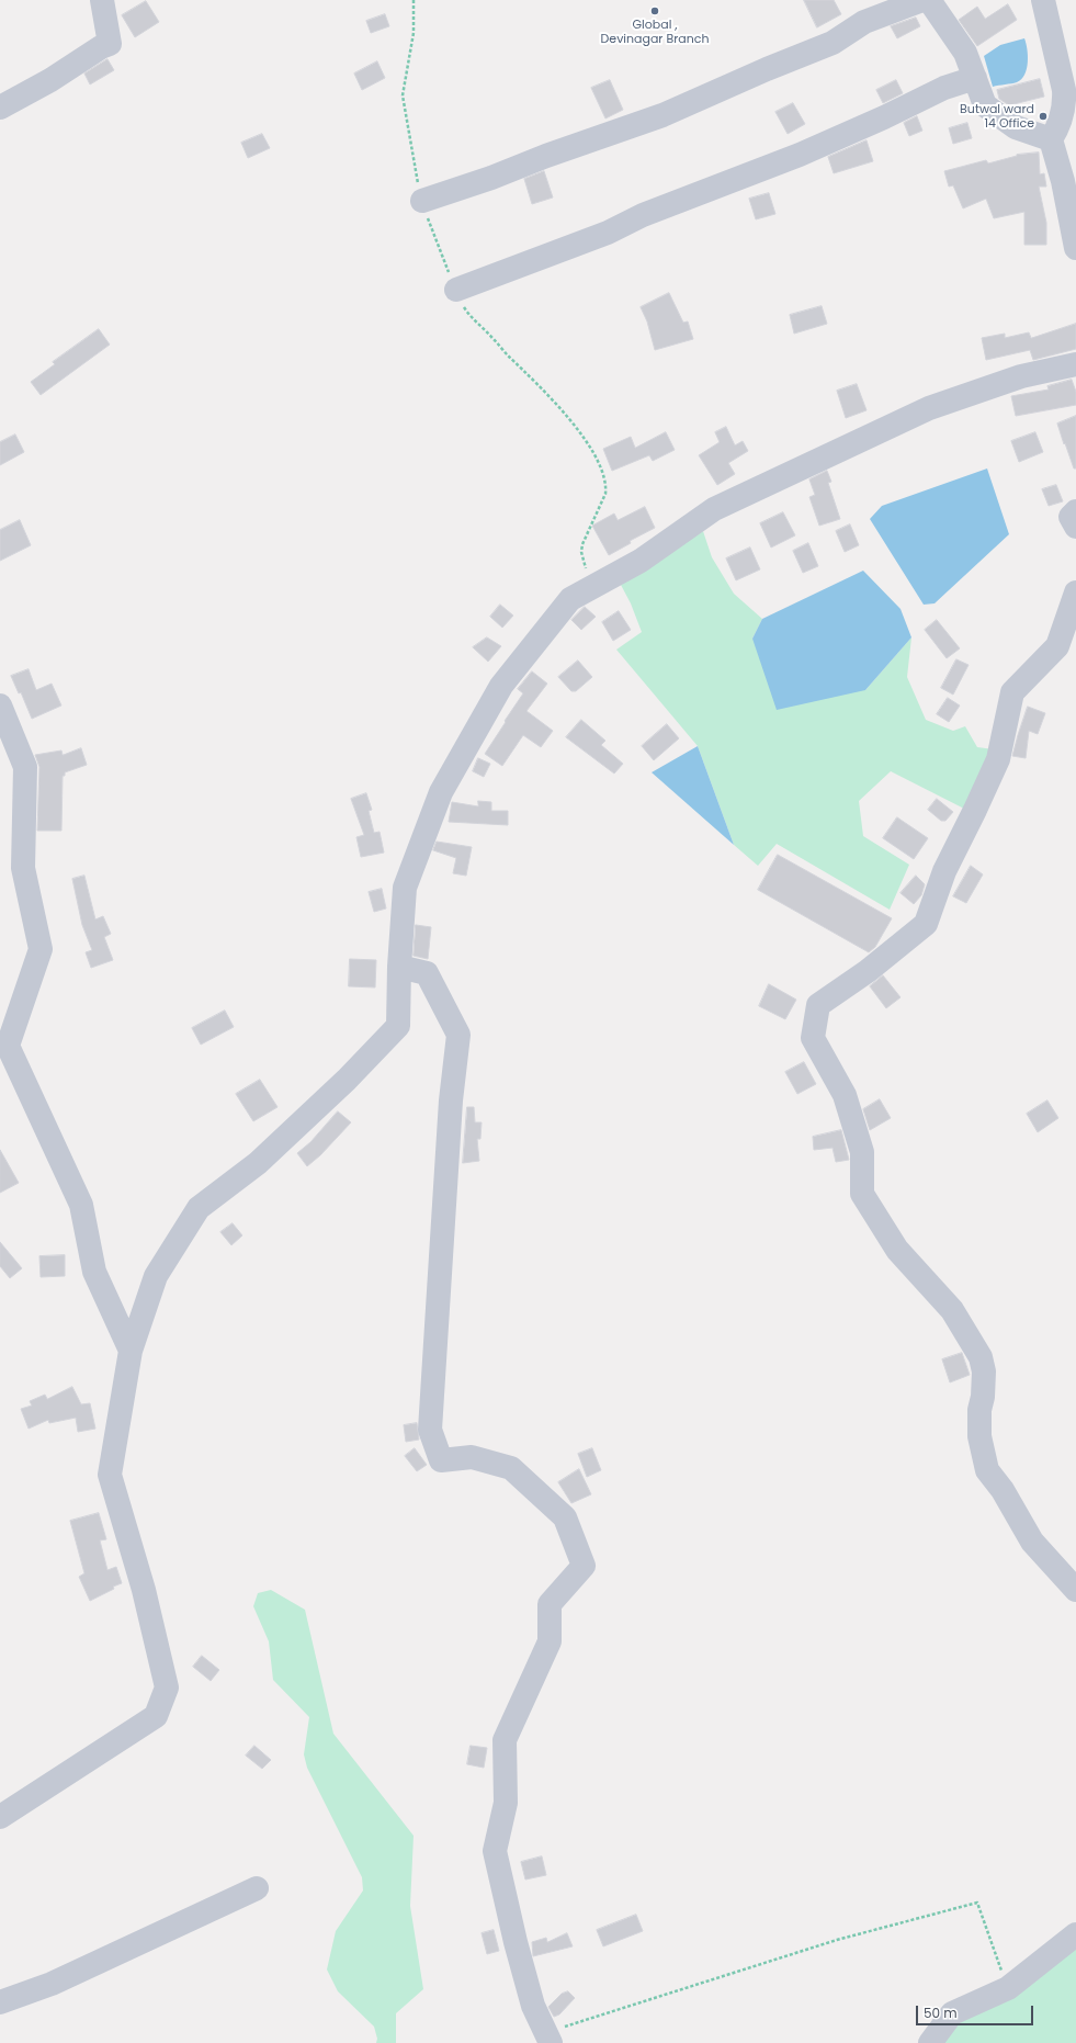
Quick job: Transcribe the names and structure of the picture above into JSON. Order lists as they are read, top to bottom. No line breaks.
{"places":["Global , Devinagar Branch","Butwal ward 14 Office"],"scale_bar":"50 m"}
